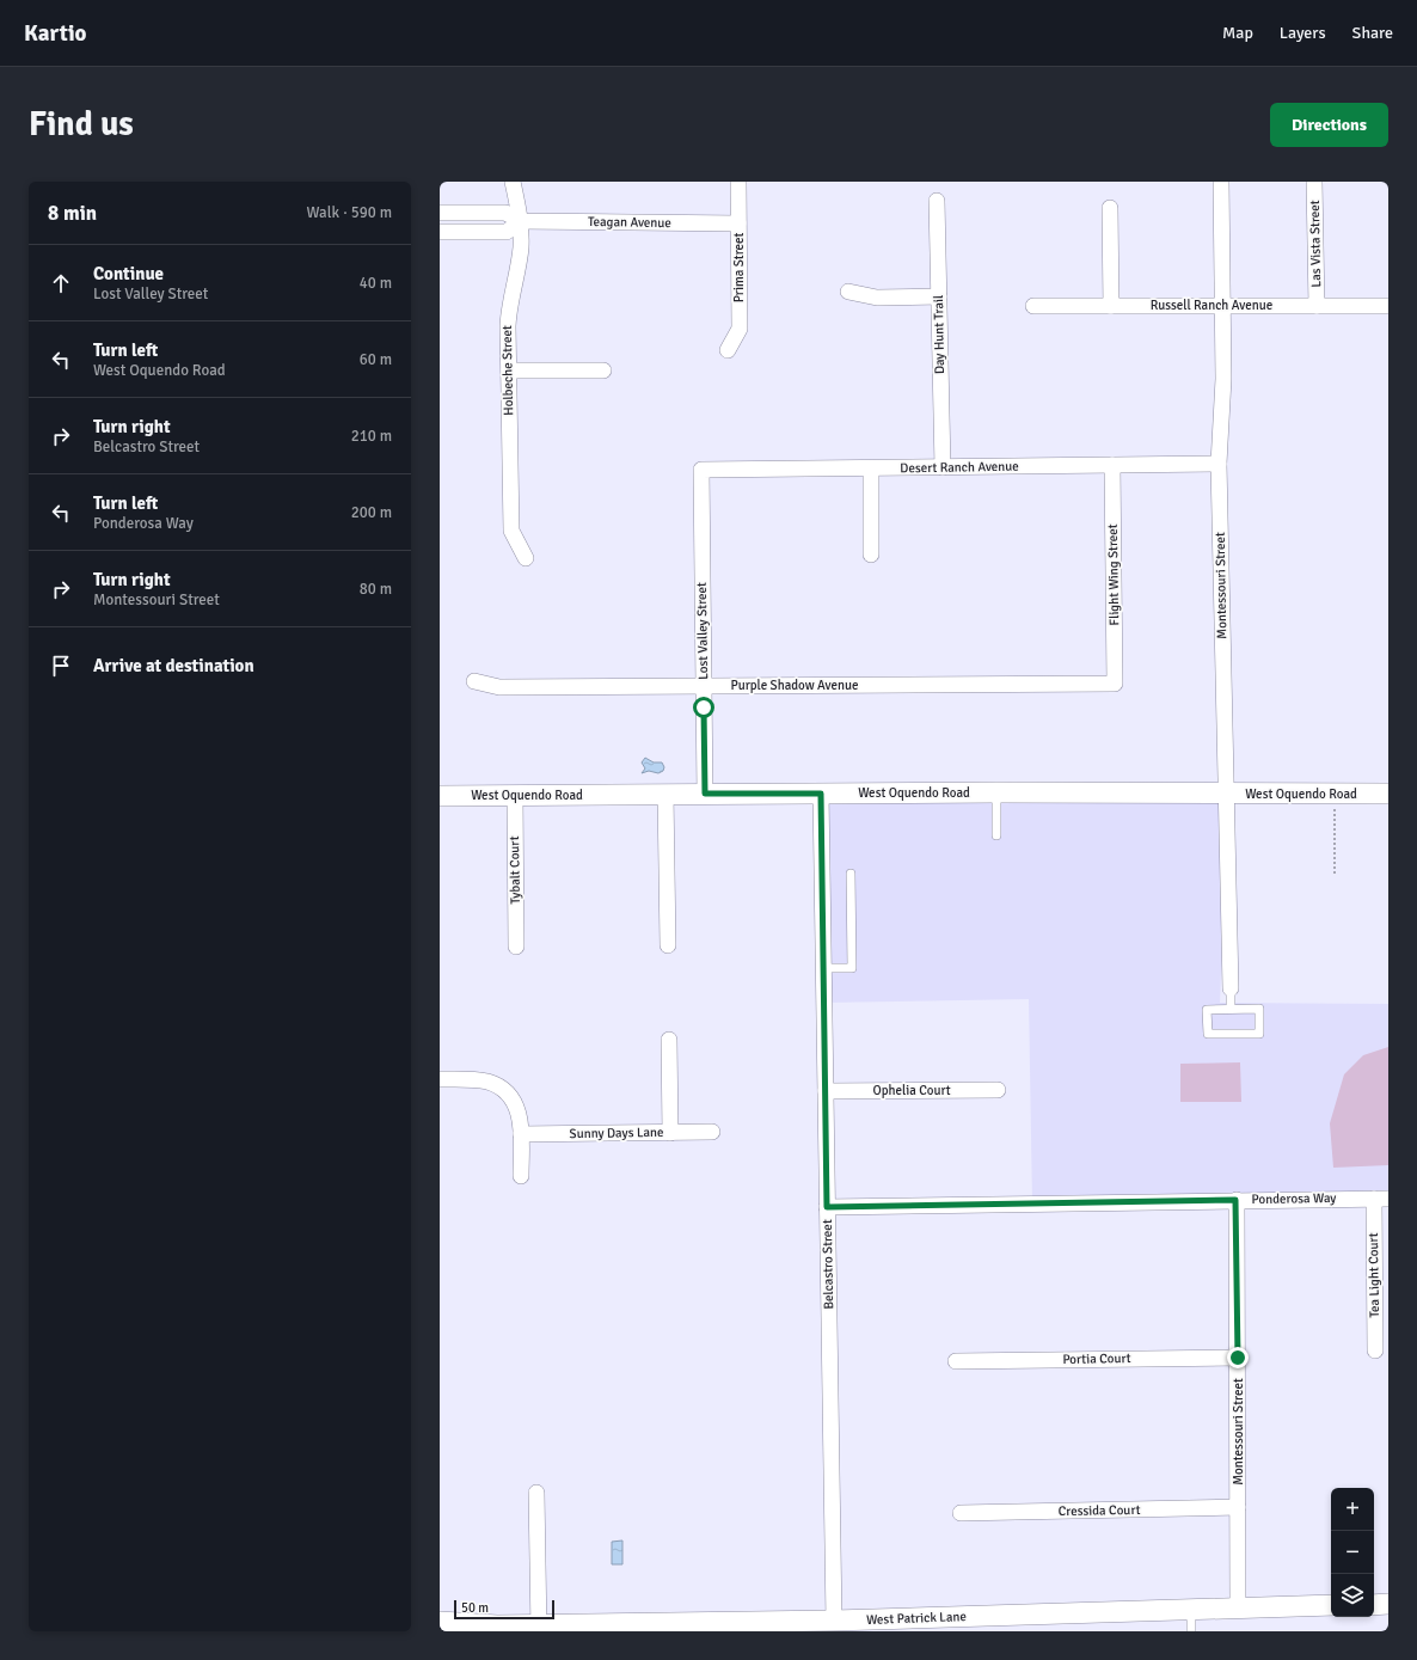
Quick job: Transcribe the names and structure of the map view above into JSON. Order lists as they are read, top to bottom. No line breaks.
{"streets":{"street":["Teagan Avenue","Las Vista Street","Prima Street","Russell Ranch Avenue","Day Hunt Trail","Holbeche Street","Desert Ranch Avenue","Flight Wing Street","Montessouri Street","Lost Valley Street","Purple Shadow Avenue","West Oquendo Road","Tybalt Court","Ophelia Court","Sunny Days Lane","Ponderosa Way","Belcastro Street","Tea Light Court","Portia Court","Cressida Court","West Patrick Lane"]},"crossings":[["Teagan Avenue","Prima Street"],["Teagan Avenue","Holbeche Street"],["Las Vista Street","Russell Ranch Avenue"],["Russell Ranch Avenue","Montessouri Street"],["Day Hunt Trail","Desert Ranch Avenue"],["Desert Ranch Avenue","Flight Wing Street"],["Desert Ranch Avenue","Montessouri Street"],["Desert Ranch Avenue","Lost Valley Street"],["Flight Wing Street","Purple Shadow Avenue"],["Montessouri Street","West Oquendo Road"],["Montessouri Street","Ponderosa Way"],["Montessouri Street","Portia Court"],["Montessouri Street","Cressida Court"],["Montessouri Street","West Patrick Lane"],["Lost Valley Street","Purple Shadow Avenue"],["Lost Valley Street","West Oquendo Road"],["West Oquendo Road","Tybalt Court"],["West Oquendo Road","Belcastro Street"],["Ophelia Court","Belcastro Street"],["Ponderosa Way","Belcastro Street"],["Ponderosa Way","Tea Light Court"],["Belcastro Street","West Patrick Lane"]],"scale_bar":"50 m","page":{"header":"Kartio","nav":["Map","Layers","Share"],"buttons":"Directions","title":"Find us","heading":["8 min","Walk · 590 m"],"list":[["Continue","Lost Valley Street","40 m"],["Turn left","West Oquendo Road","60 m"],["Turn right","Belcastro Street","210 m"],["Turn left","Ponderosa Way","200 m"],["Turn right","Montessouri Street","80 m"],"Arrive at destination"],"map_buttons":["+","−"],"scale":"50 m"}}
